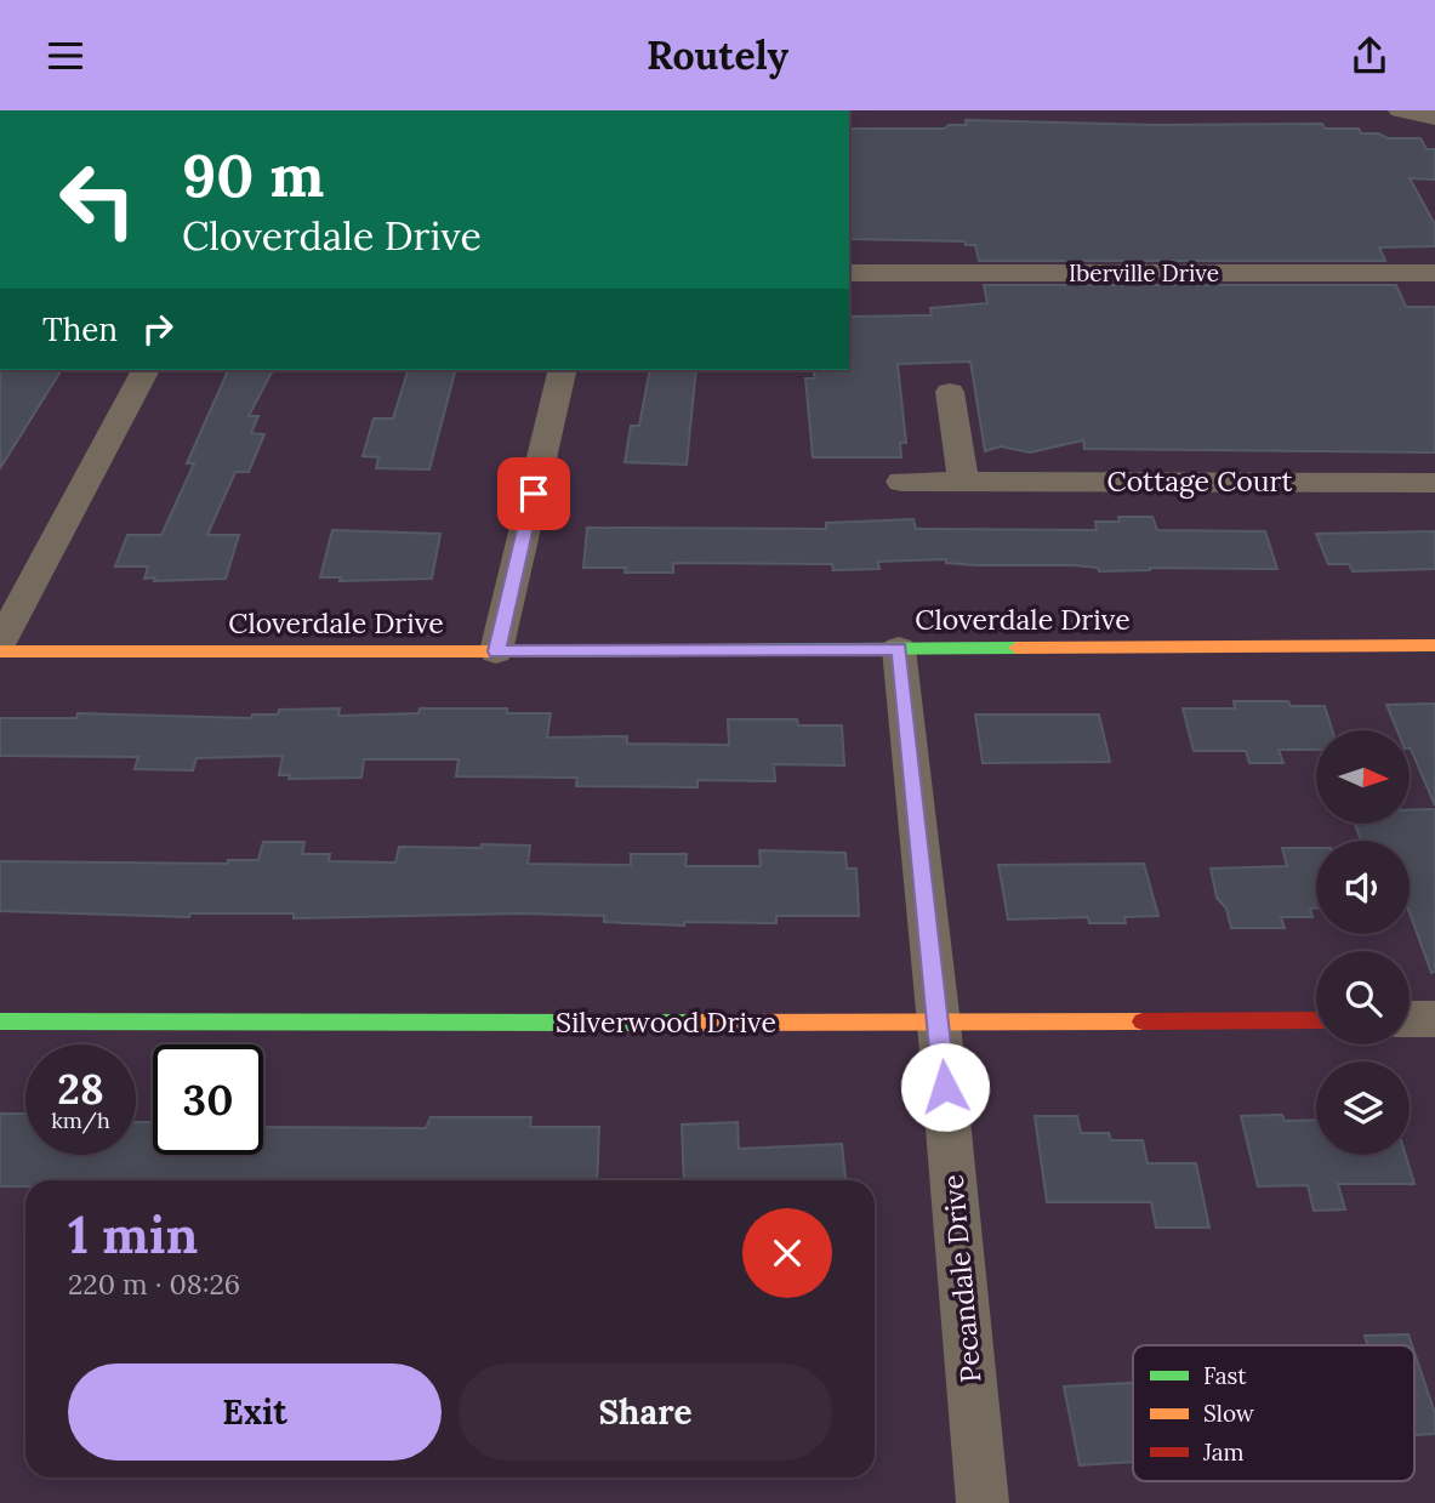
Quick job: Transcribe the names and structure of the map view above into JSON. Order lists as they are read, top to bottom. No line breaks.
{"streets":{"street":["Iberville Drive","Cottage Court","Cloverdale Drive","Silverwood Drive","Pecandale Drive"]},"crossings":[["Cloverdale Drive","Pecandale Drive"],["Silverwood Drive","Pecandale Drive"]],"legend":["Fast","Slow","Jam"],"north":"right","page":{"header":"Routely","turn":["90 m","Cloverdale Drive"],"then":"Then","speed":"28 km/h","limit":"30","heading":["1 min","220 m · 08:26"],"buttons":["Exit","Share"]}}
